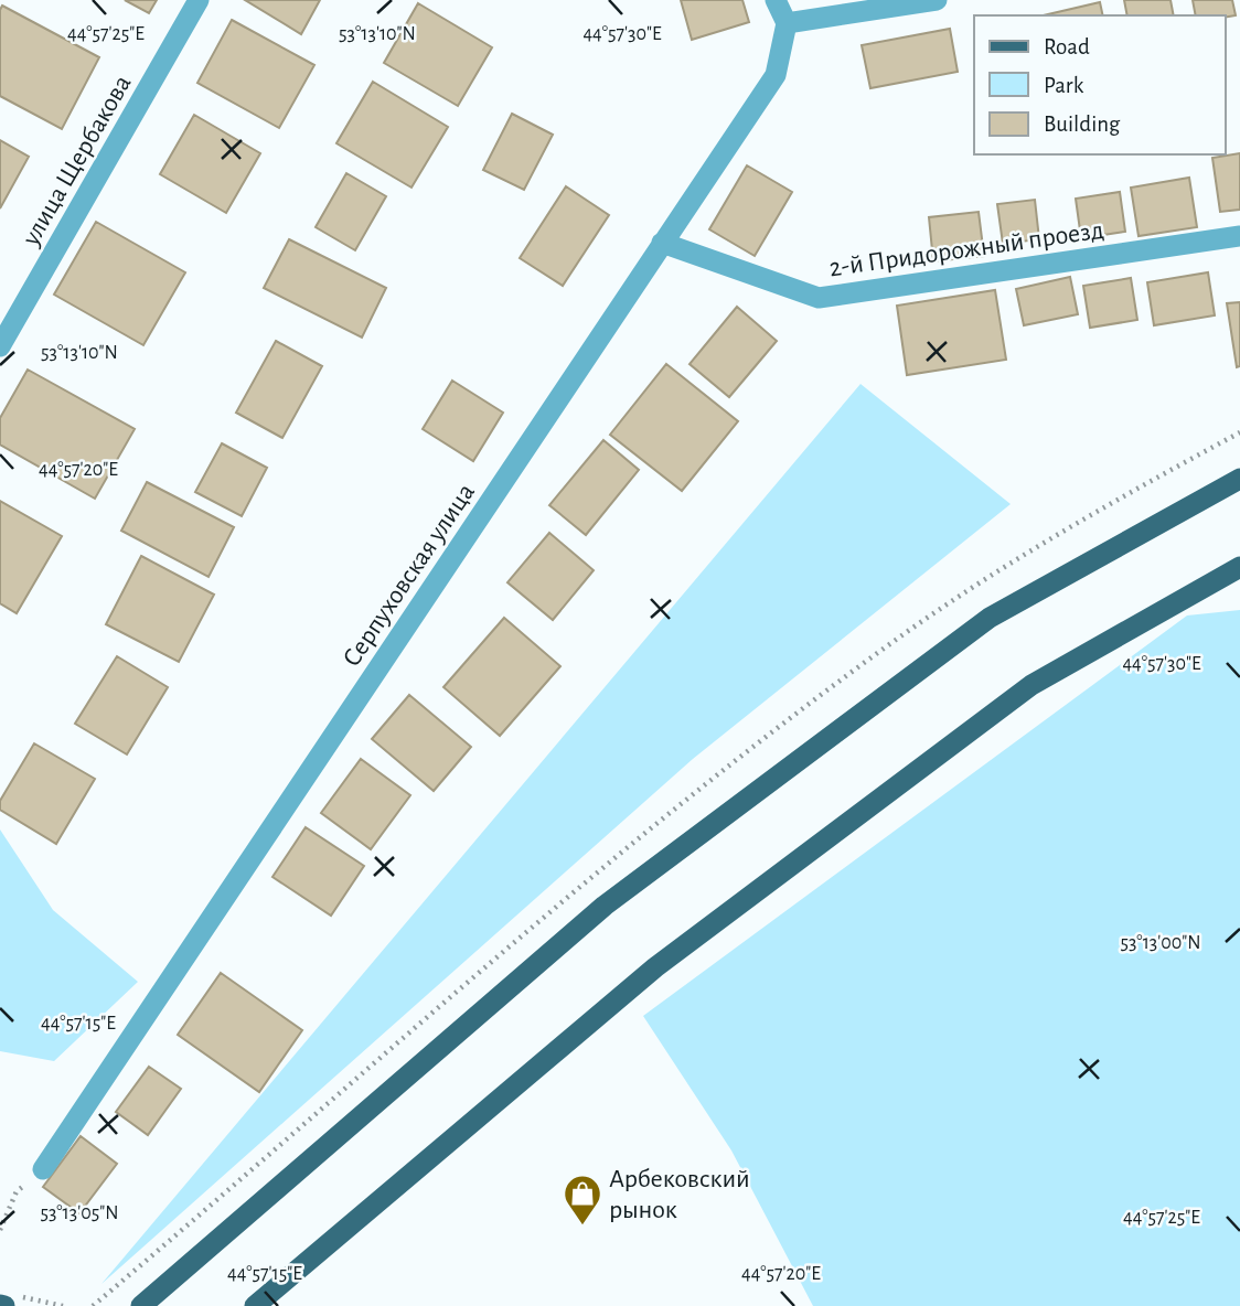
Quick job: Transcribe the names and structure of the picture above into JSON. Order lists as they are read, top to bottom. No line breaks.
{"streets":{"street":["улица Щербакова","2-й Придорожный проезд","Серпуховская улица"]},"crossings":[["2-й Придорожный проезд","Серпуховская улица"]],"places":{"shop":["Арбековский рынок"]},"legend":["Road","Park","Building"],"coordinates":["53°13'10\"N","44°57'25\"E","44°57'30\"E","44°57'20\"E","53°13'00\"N","44°57'15\"E","53°13'05\"N"]}
